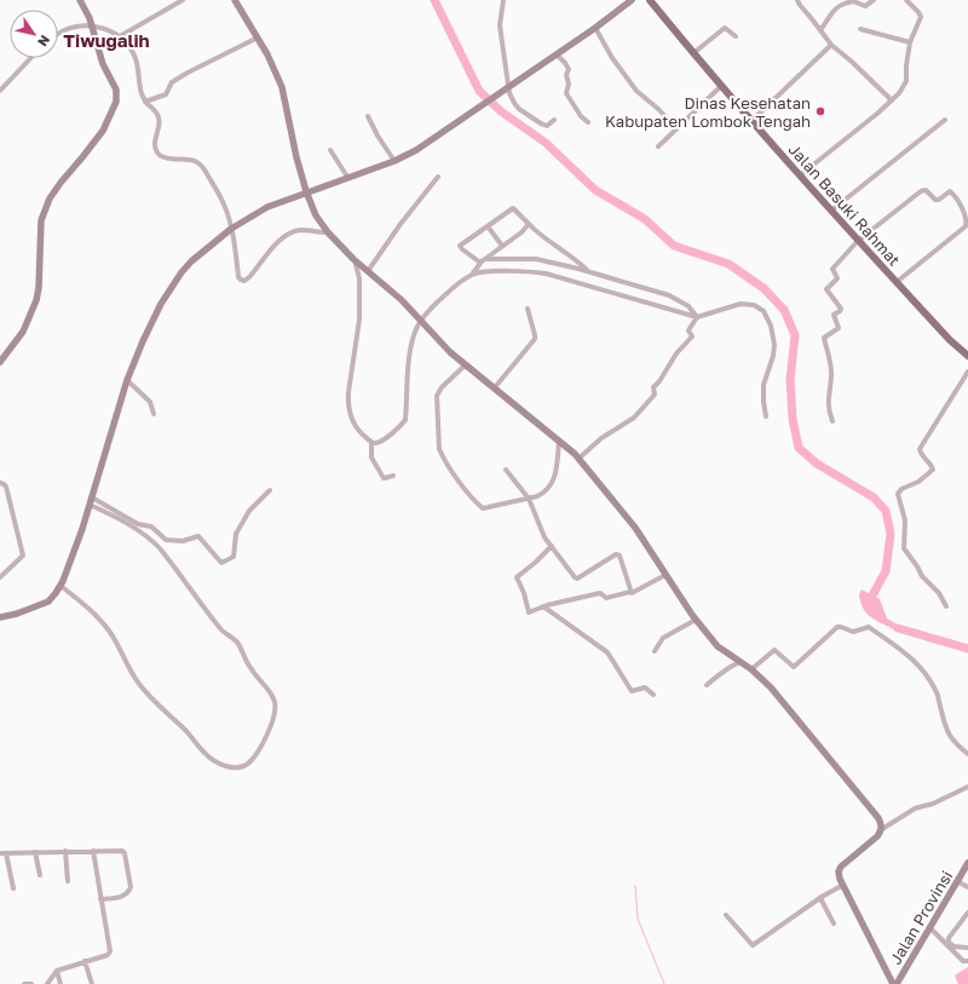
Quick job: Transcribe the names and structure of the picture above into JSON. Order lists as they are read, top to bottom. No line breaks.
{"streets":{"main road":["Jalan Basuki Rahmat"],"street":["Jalan Provinsi"]},"districts":["Tiwugalih"],"places":["Dinas Kesehatan Kabupaten Lombok Tengah"],"north":"bottom right"}
